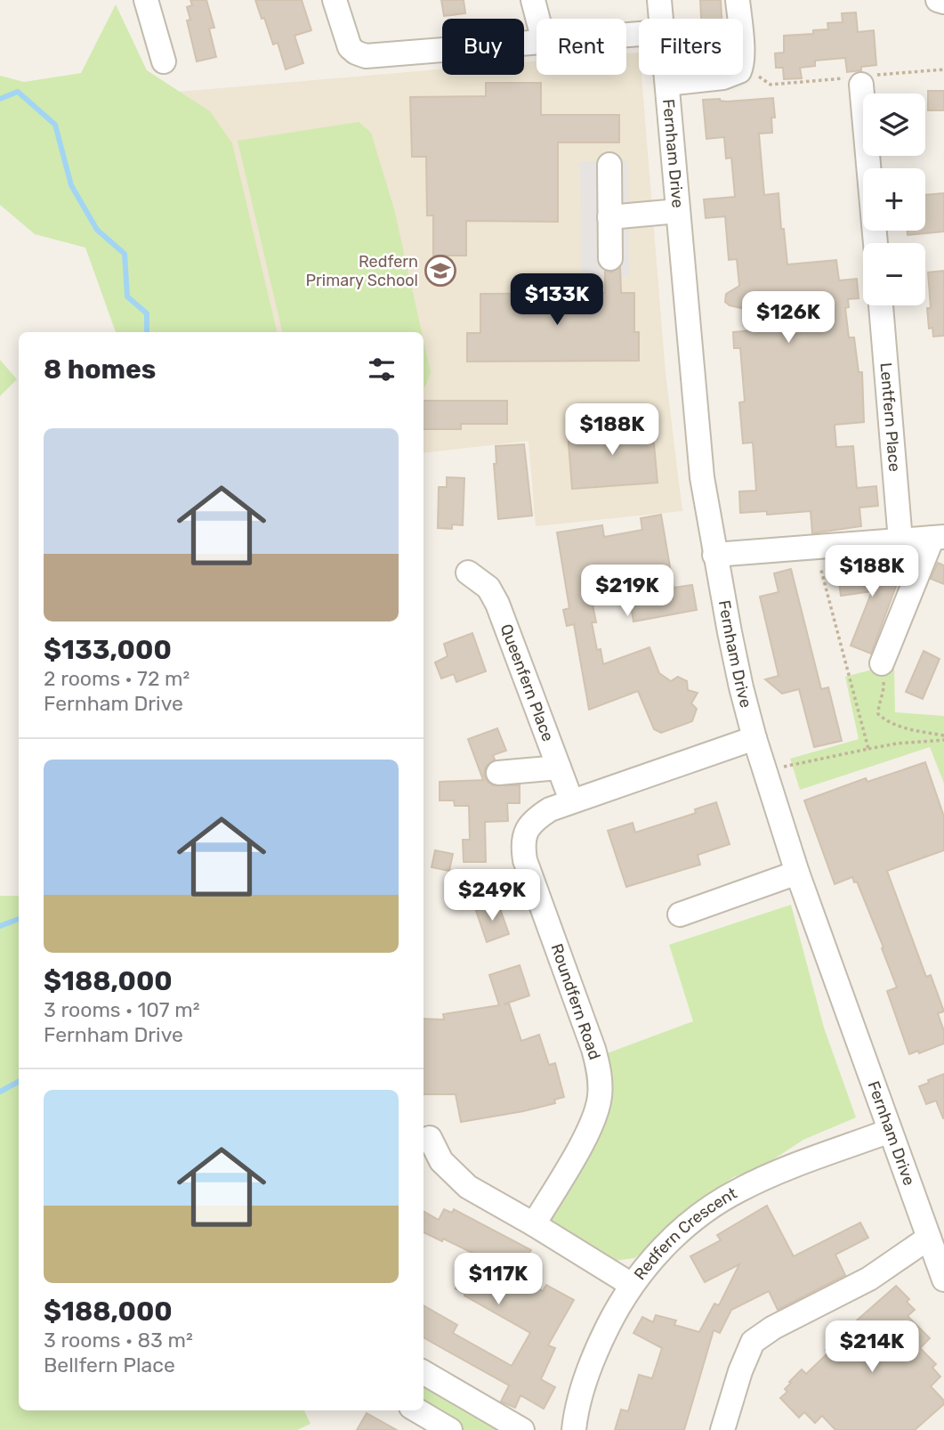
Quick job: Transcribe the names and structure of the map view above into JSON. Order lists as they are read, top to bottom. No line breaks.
{"streets":{"street":["Fernham Drive","Lentfern Place","Queenfern Place","Roundfern Road","Redfern Crescent"]},"crossings":[["Fernham Drive","Roundfern Road"],["Fernham Drive","Redfern Crescent"],["Queenfern Place","Roundfern Road"]],"places":{"school or university":["Redfern Primary School"]},"page":{"chip":["Buy","Rent","Filters"],"map_buttons":["+","−"],"price":["$133K","$126K","$188K","$188K","$219K","$249K","$117K","$214K"],"heading":"8 homes","list":[{"name":"$133,000","note":"2 rooms · 72 m² · Fernham Drive"},{"name":"$188,000","note":"3 rooms · 107 m² · Fernham Drive"},{"name":"$188,000","note":"3 rooms · 83 m² · Bellfern Place"}]}}
